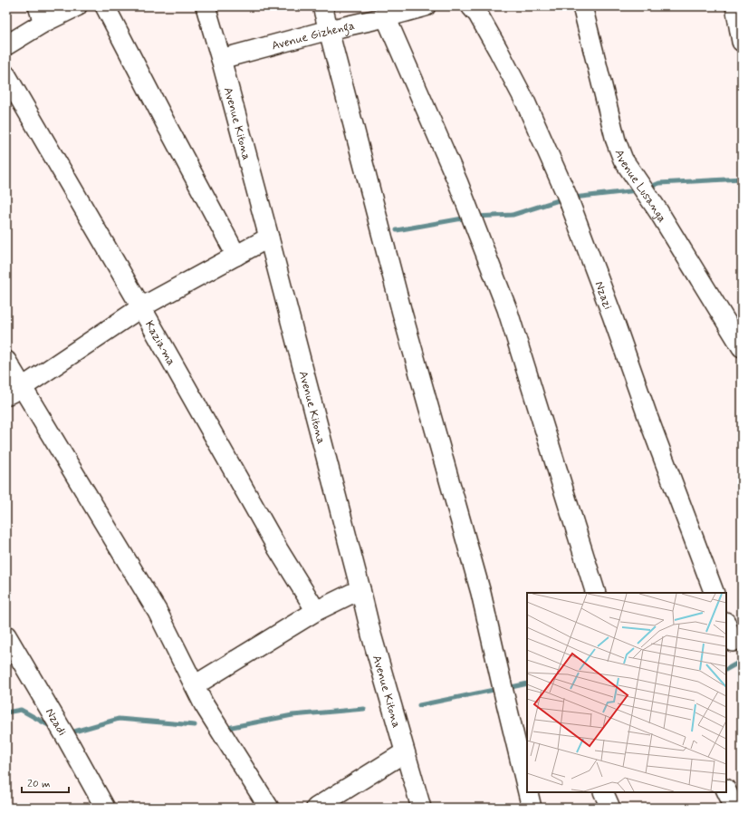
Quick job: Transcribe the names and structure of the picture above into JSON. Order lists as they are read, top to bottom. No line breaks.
{"streets":{"street":["Avenue Gizhenga","Avenue Kitona","Avenue Lusanga","Nzazi","Kaziama","Nzadi"]},"crossings":[["Avenue Gizhenga","Avenue Kitona"]],"scale_bar":"20 m"}
